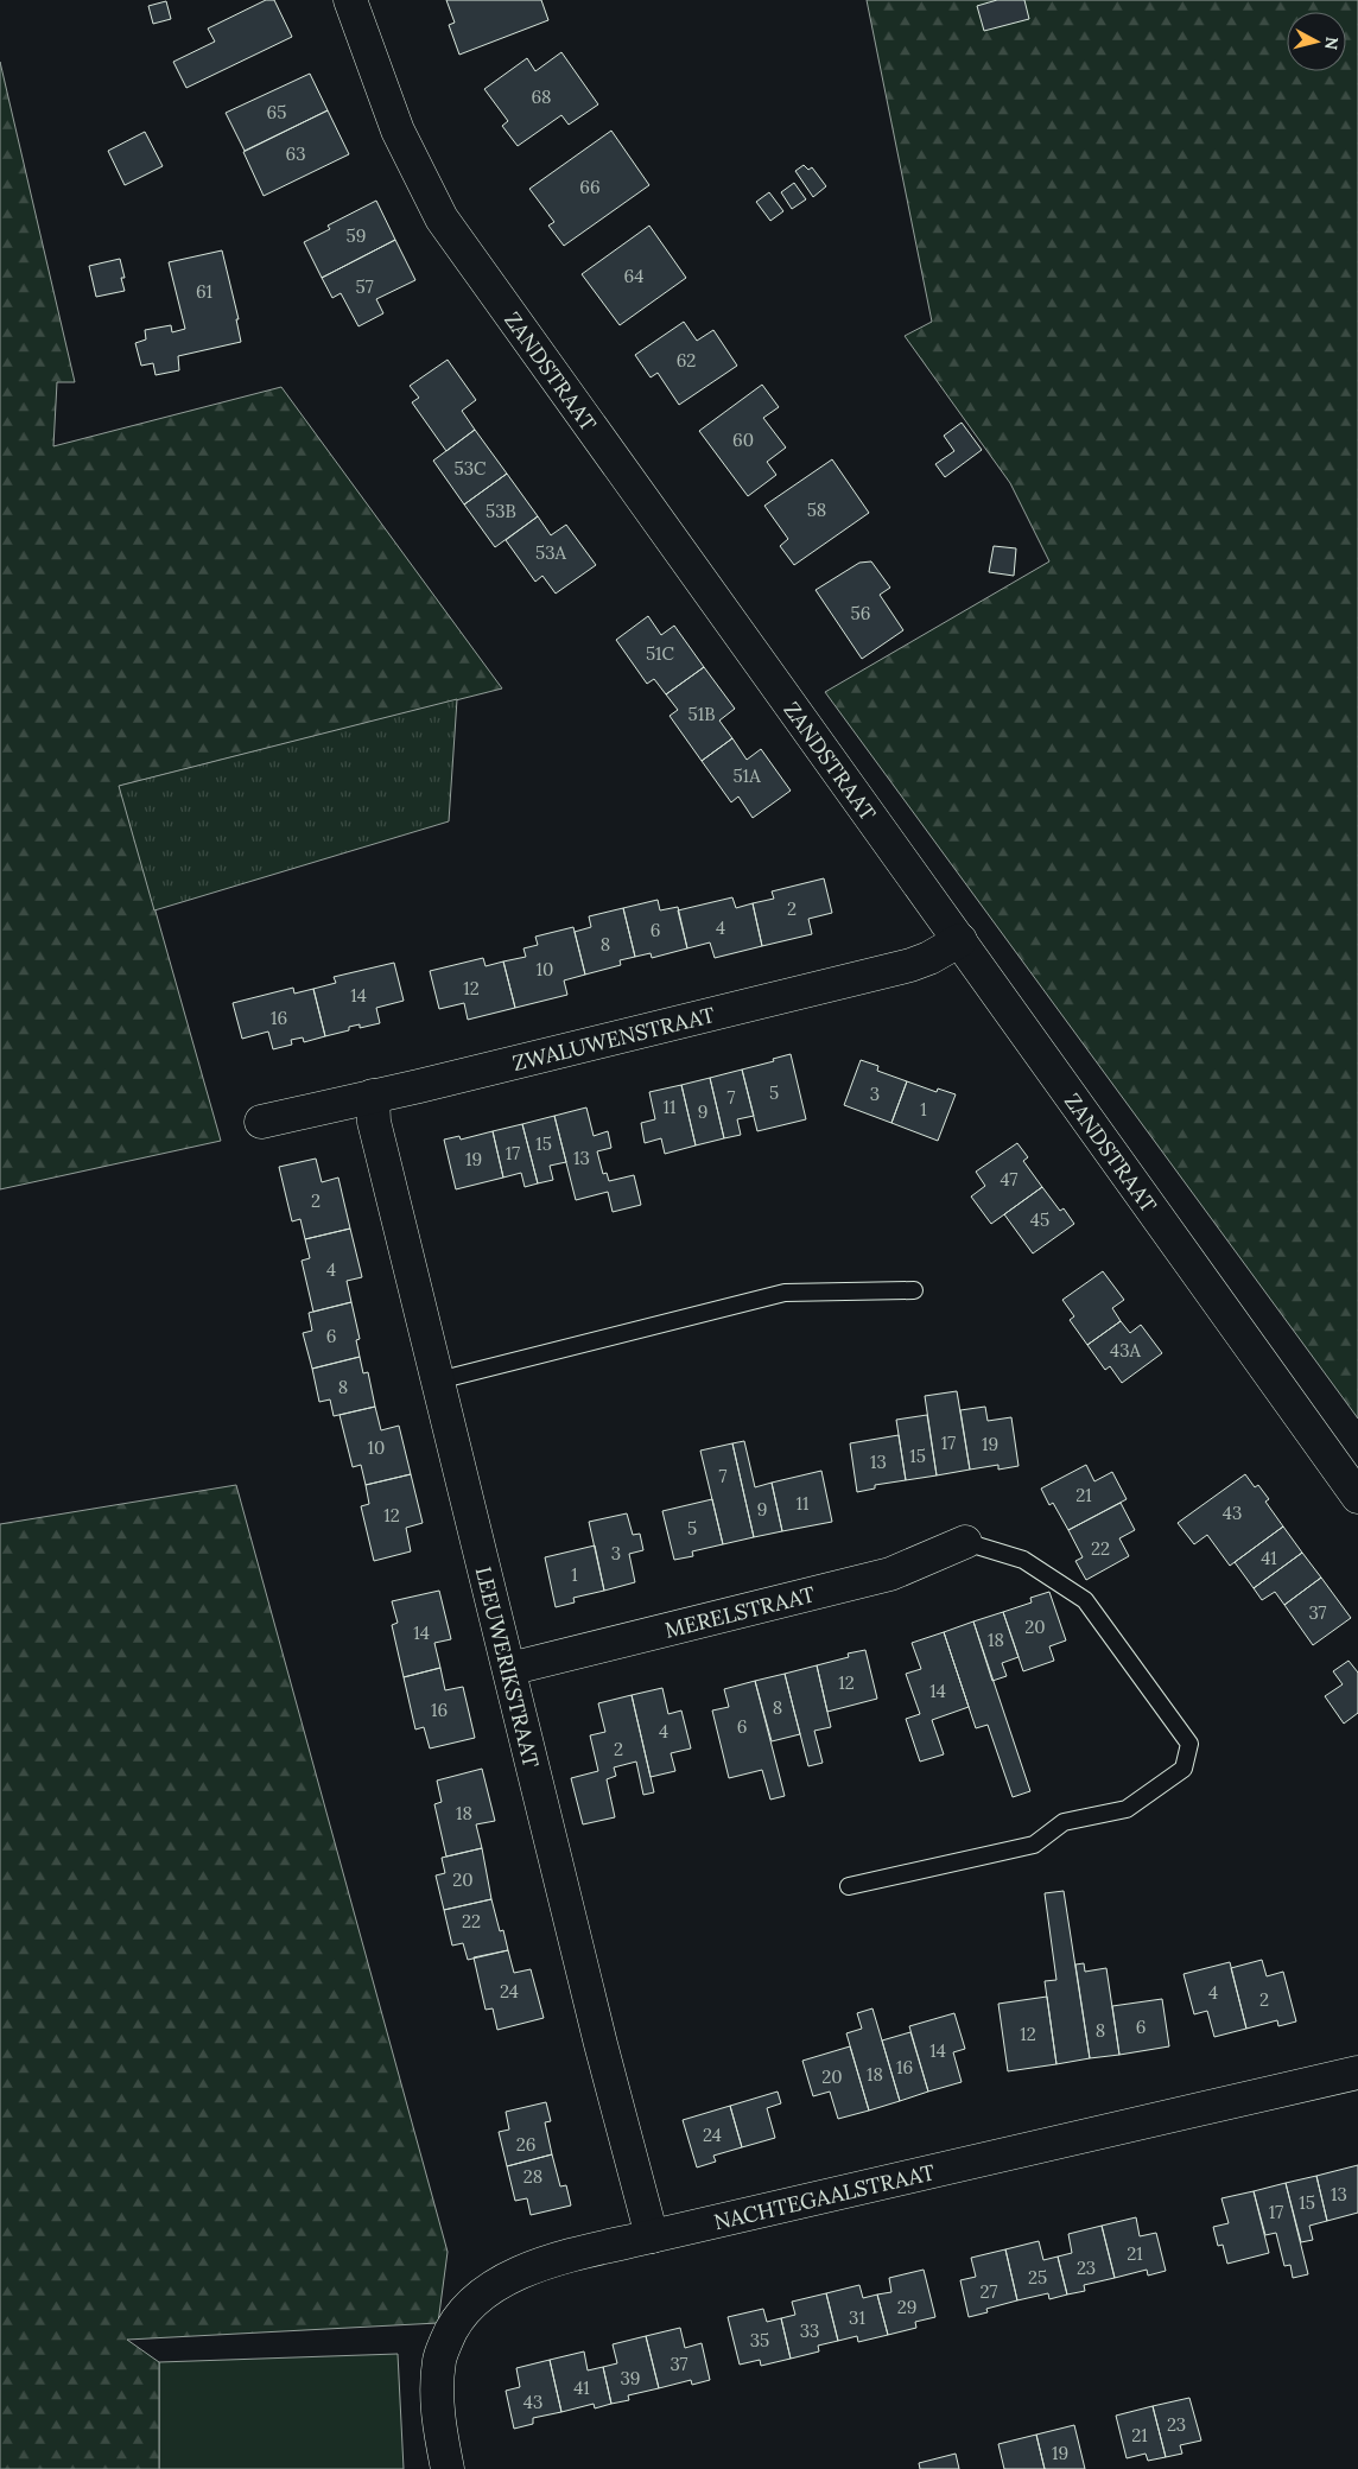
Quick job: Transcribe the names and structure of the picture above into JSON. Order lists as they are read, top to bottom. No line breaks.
{"streets":{"street":["ZANDSTRAAT","ZWALUWENSTRAAT","MERELSTRAAT","LEEUWERIKSTRAAT","NACHTEGAALSTRAAT"]},"crossings":[["ZANDSTRAAT","ZWALUWENSTRAAT"],["ZWALUWENSTRAAT","LEEUWERIKSTRAAT"],["MERELSTRAAT","LEEUWERIKSTRAAT"],["LEEUWERIKSTRAAT","NACHTEGAALSTRAAT"]],"house_numbers":["68","65","63","66","59","64","57","61","62","60","53C","58","53B","53A","56","51C","51B","51A","2","4","6","8","10","12","14","16","5","3","7","11","1","9","15","17","13","19","47","2","45","4","6","43A","8","17","19","10","15","13","7","21","11","9","43","12","5","22","3","41","1","37","20","14","18","12","14","8","16","6","4","2","18","20","22","24","4","2","6","8","12","14","16","18","20","24","26","28","13","15","17","21","23","25","27","29","31","33","35","37","39","41","43","23","21","19"],"north":"right"}
